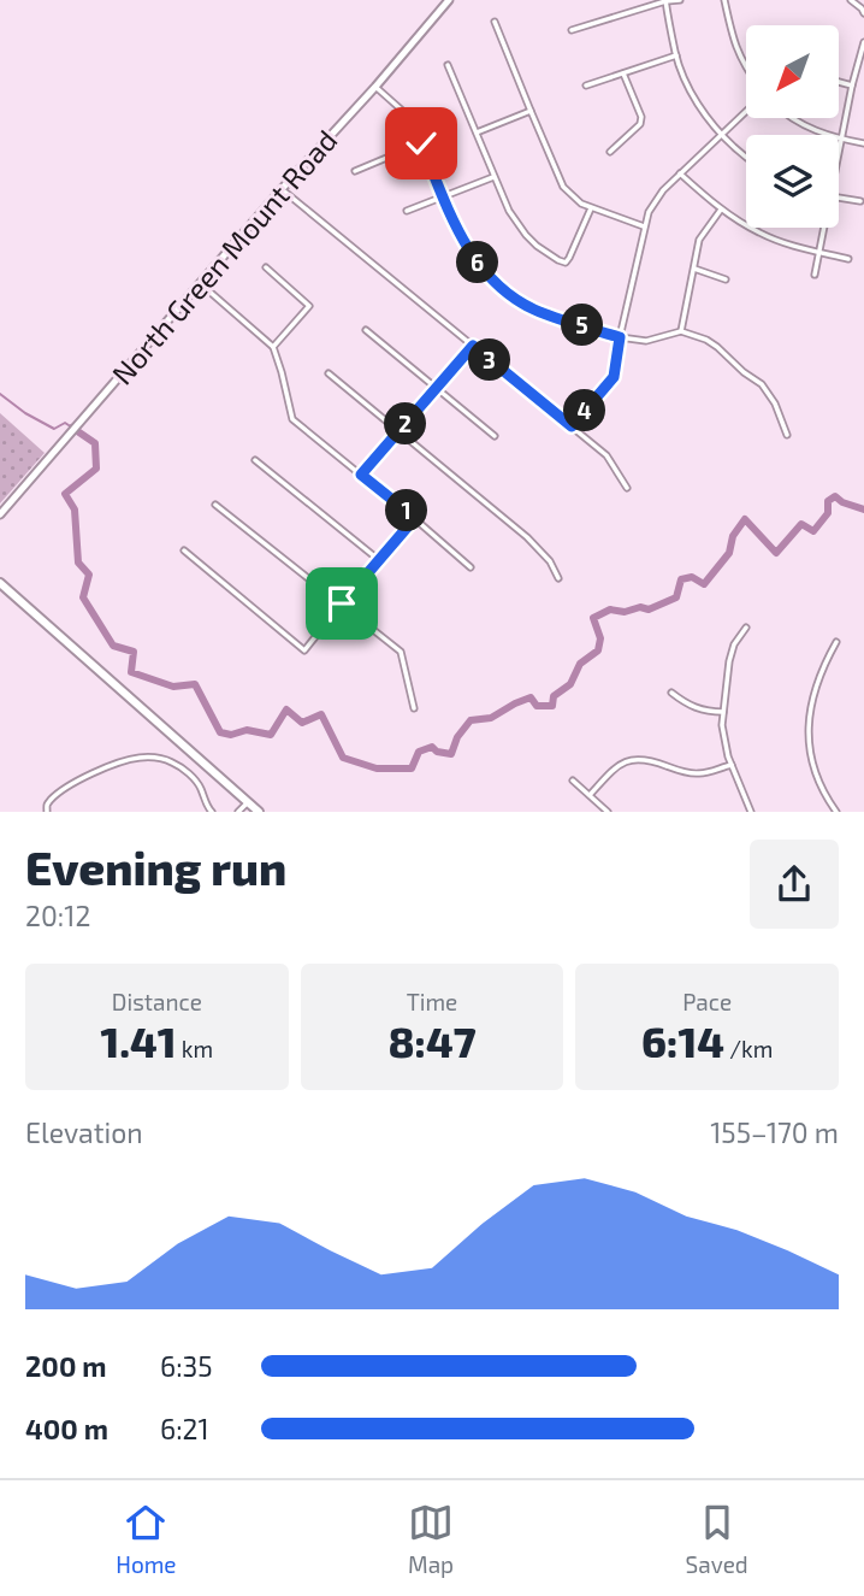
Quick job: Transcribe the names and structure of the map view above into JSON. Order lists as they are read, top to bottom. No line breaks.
{"streets":{"street":["North Green Mount Road"]},"north":"bottom left","page":{"pins":["6","5","3","4","2","1"],"heading":["Evening run","20:12"],"stats":[["Distance","1.41 km"],["Time","8:47"],["Pace","6:14 /km"]],"chart":["Elevation","155–170 m"],"list":[{"name":"200 m","note":"6:35"},{"name":"400 m","note":"6:21"}],"tabs":["Home","Map","Saved"]}}
